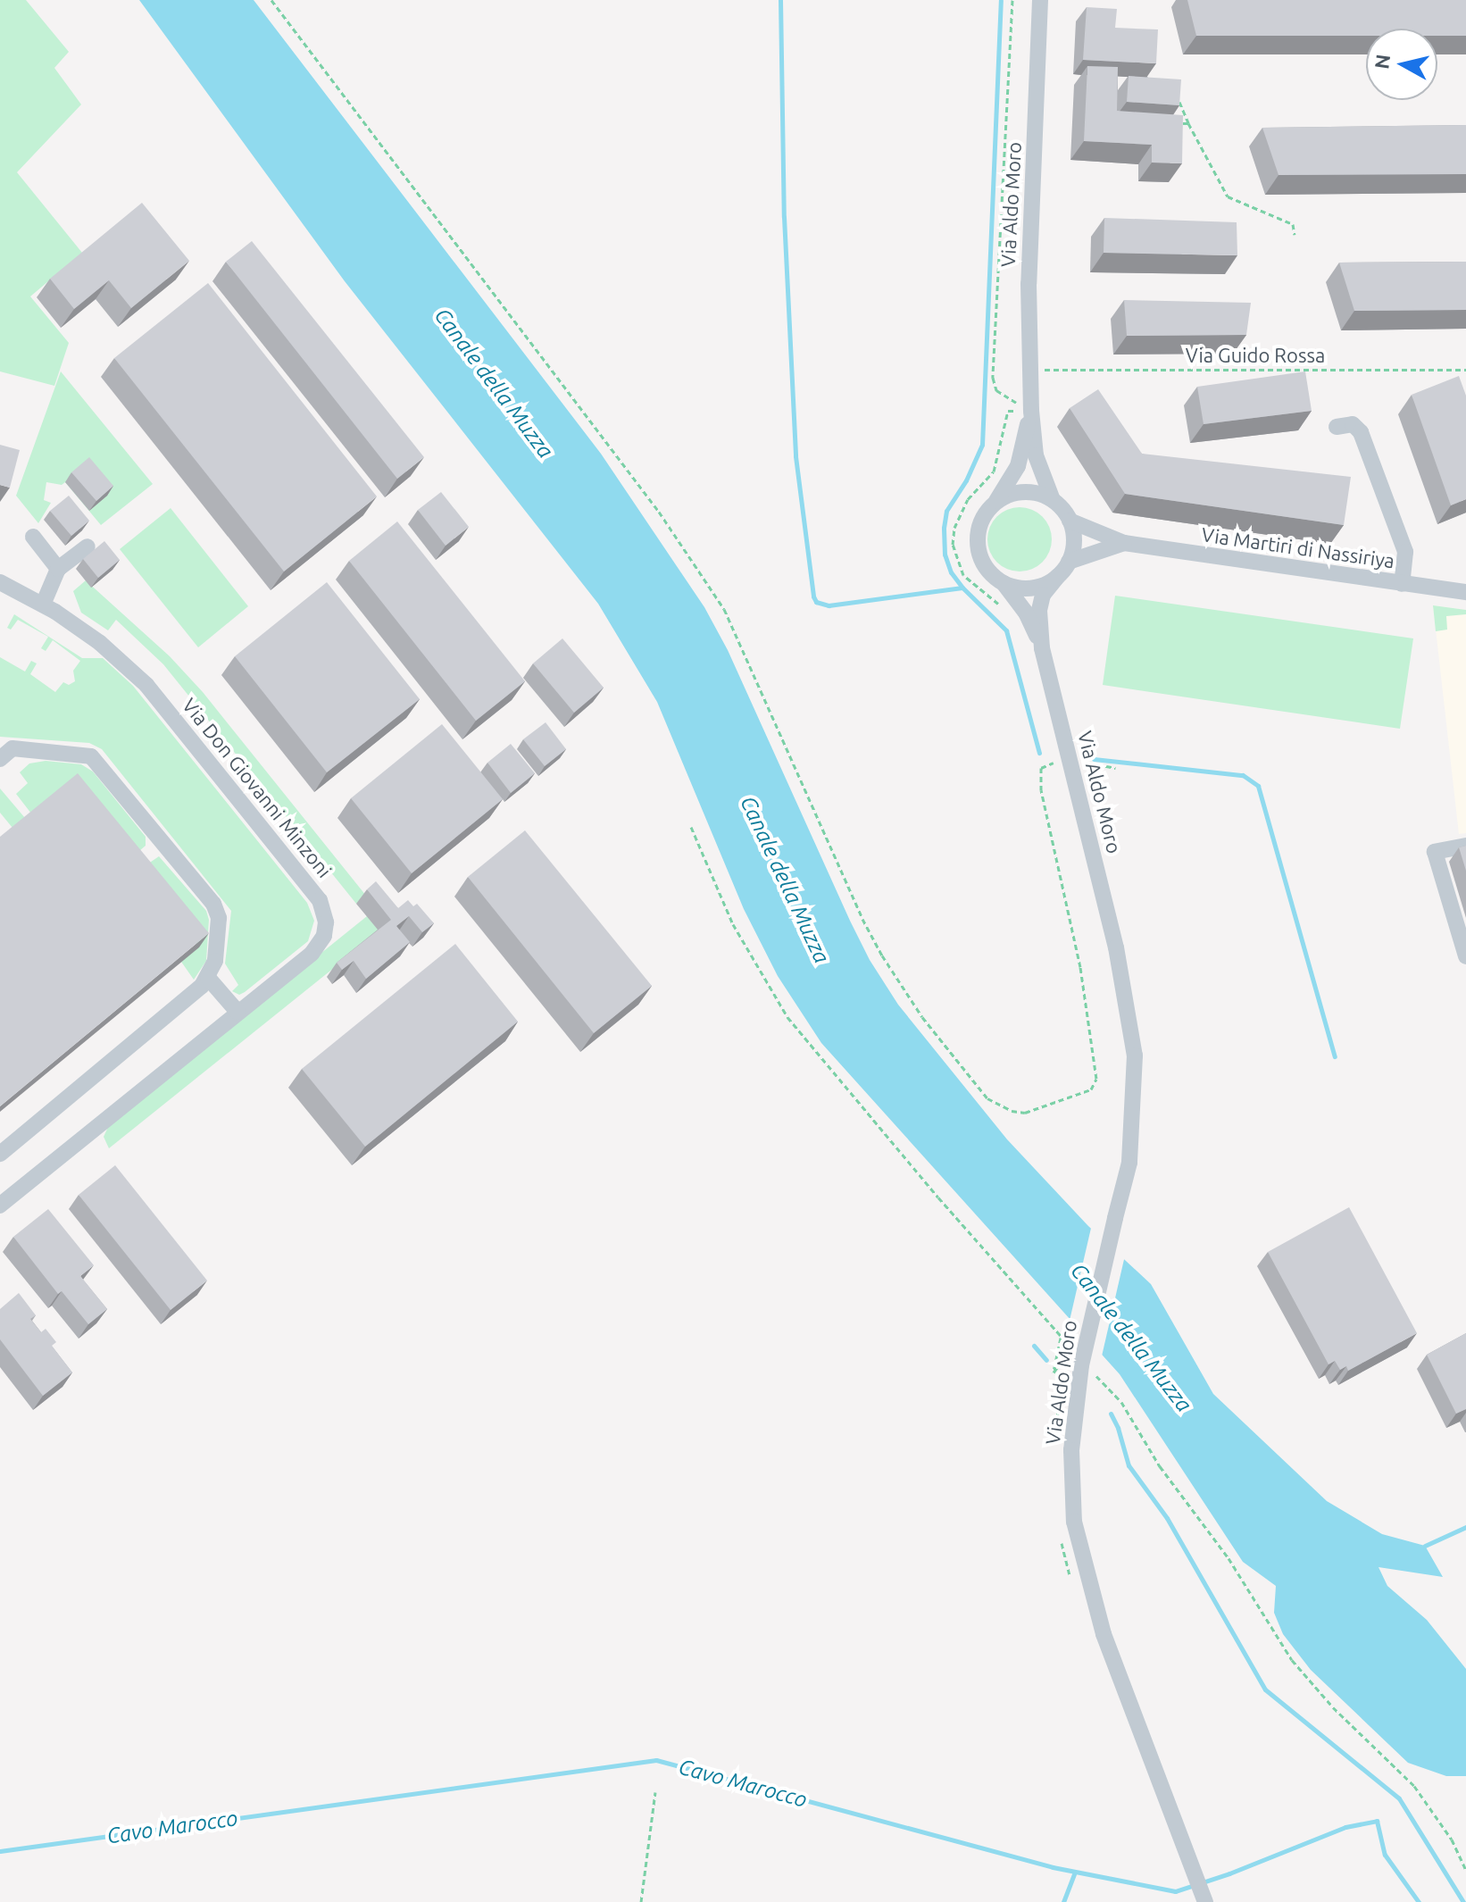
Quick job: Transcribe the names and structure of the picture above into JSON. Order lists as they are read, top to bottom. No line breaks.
{"streets":{"street":["Via Aldo Moro","Via Martiri di Nassiriya","Via Don Giovanni Minzoni"],"path":["Via Guido Rossa"]},"crossings":[["Via Aldo Moro","Via Martiri di Nassiriya"]],"water":["Canale della Muzza","Cavo Marocco"],"north":"left"}
